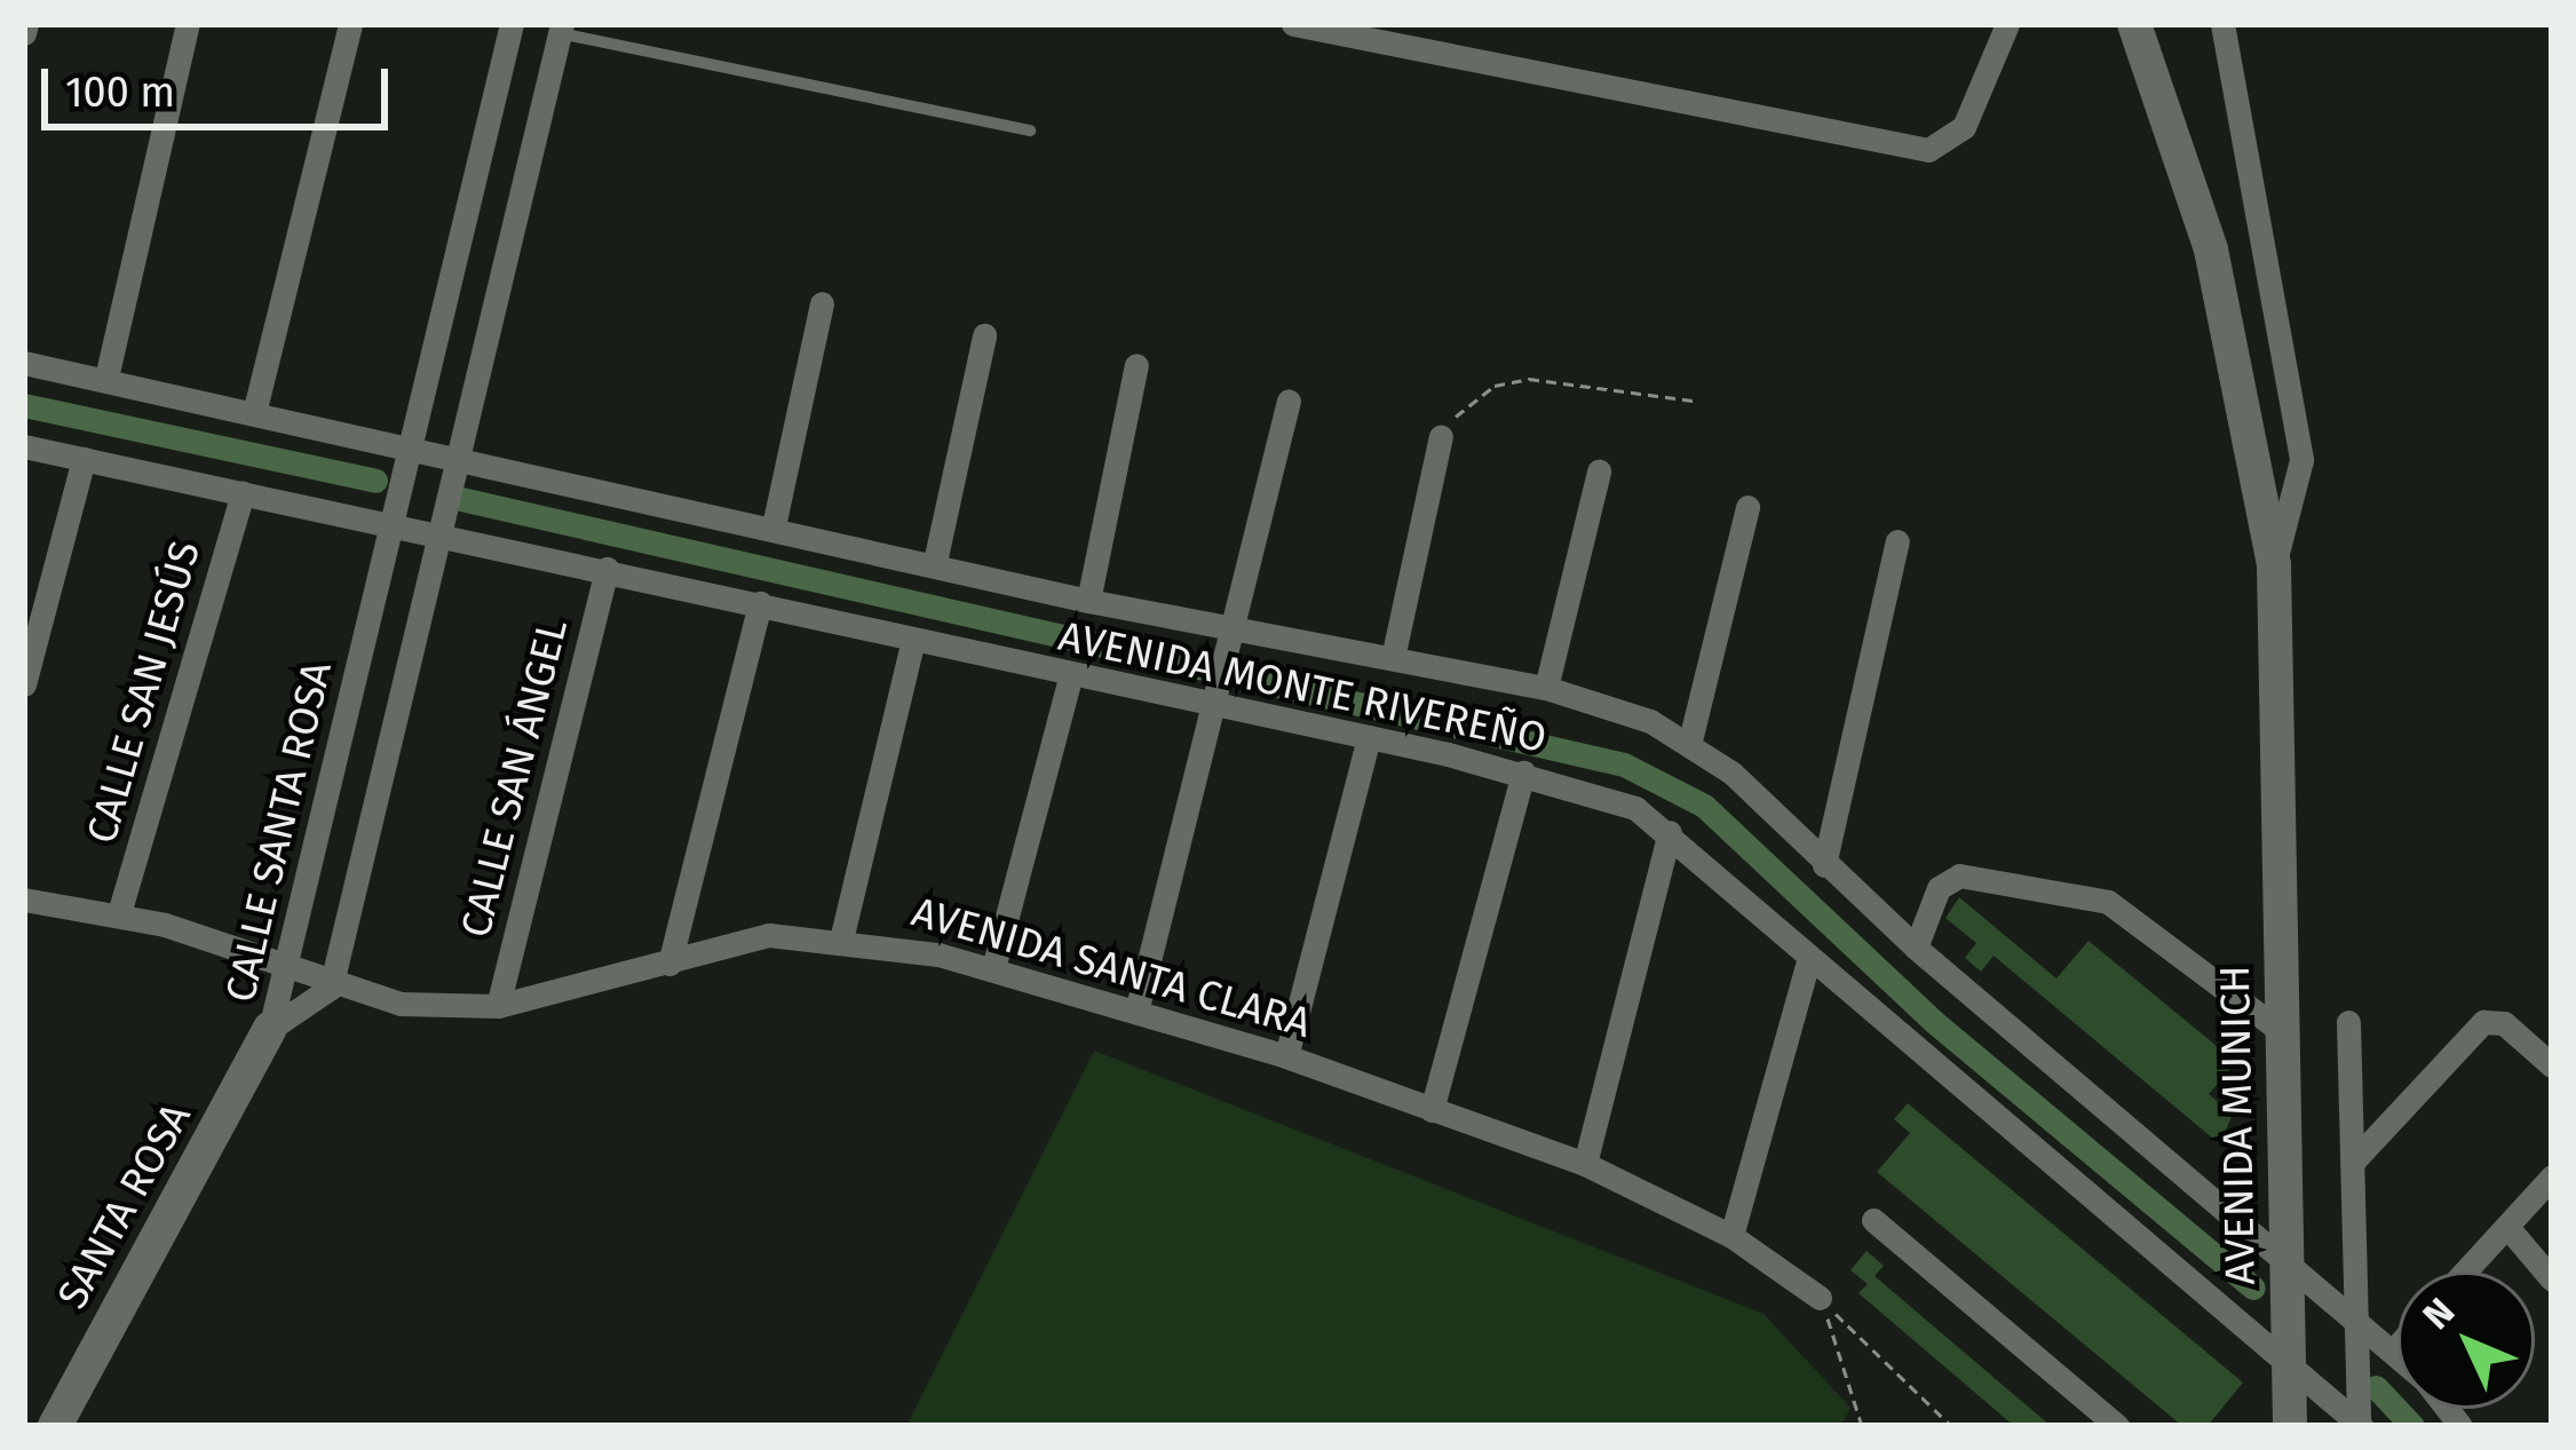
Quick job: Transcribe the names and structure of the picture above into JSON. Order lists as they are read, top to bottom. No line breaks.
{"streets":{"main road":["AVENIDA MUNICH","SANTA ROSA"],"street":["AVENIDA MONTE RIVEREÑO","CALLE SAN JESÚS","CALLE SAN ÁNGEL","CALLE SANTA ROSA","AVENIDA SANTA CLARA"]},"crossings":[["AVENIDA MONTE RIVEREÑO","CALLE SAN JESÚS"],["AVENIDA MONTE RIVEREÑO","CALLE SAN ÁNGEL"],["AVENIDA MONTE RIVEREÑO","CALLE SANTA ROSA"],["AVENIDA MONTE RIVEREÑO","AVENIDA MUNICH"],["CALLE SAN JESÚS","AVENIDA SANTA CLARA"],["CALLE SAN ÁNGEL","AVENIDA SANTA CLARA"],["CALLE SANTA ROSA","AVENIDA SANTA CLARA"],["CALLE SANTA ROSA","SANTA ROSA"]],"scale_bar":"100 m","north":"top left"}
